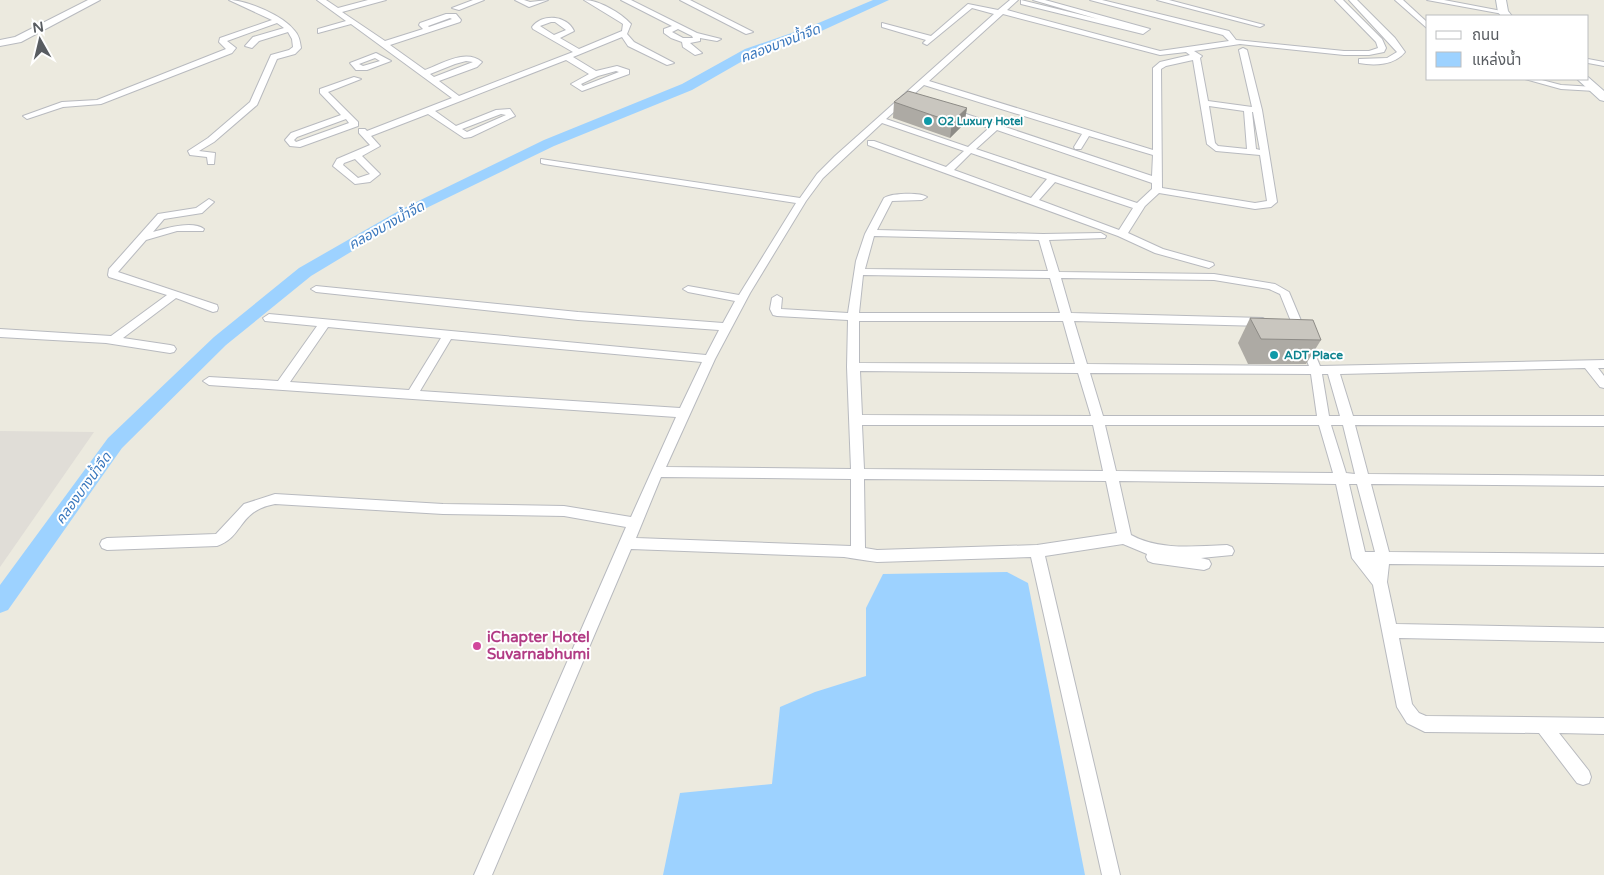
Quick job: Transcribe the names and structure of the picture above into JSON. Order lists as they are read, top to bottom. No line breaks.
{"water":["คลองบางน้ำจืด"],"places":["O2 Luxury Hotel","ADT Place","iChapter Hotel Suvarnabhumi"],"legend":["ถนน","แหล่งน้ำ"],"north":"top"}
